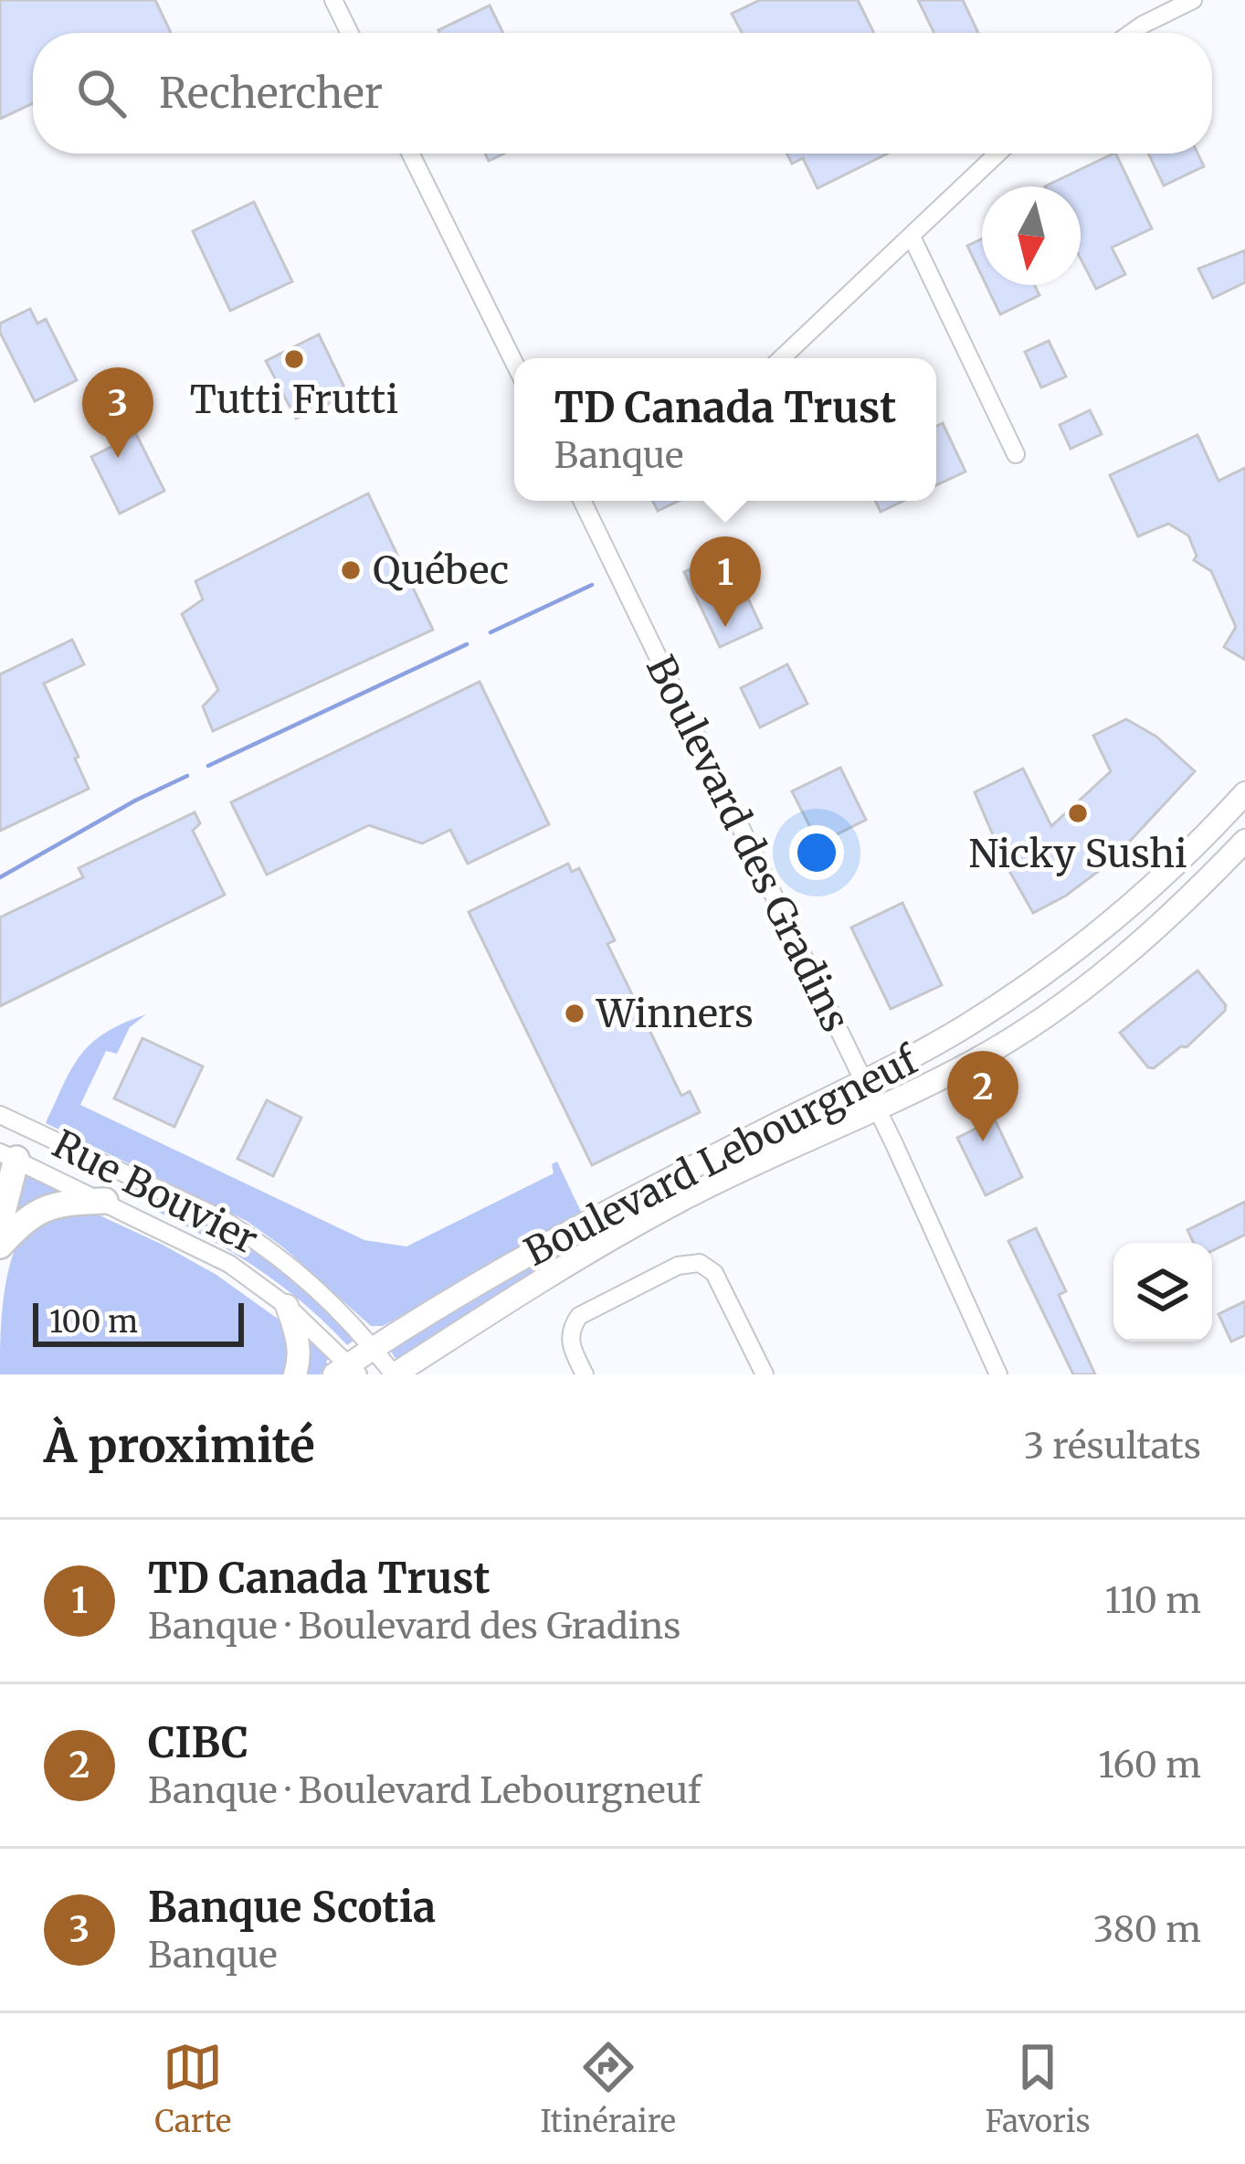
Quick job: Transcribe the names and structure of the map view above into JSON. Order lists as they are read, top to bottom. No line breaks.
{"streets":{"main road":["Boulevard Lebourgneuf"],"street":["Boulevard des Gradins","Rue Bouvier"]},"crossings":[["Boulevard des Gradins","Boulevard Lebourgneuf"],["Boulevard Lebourgneuf","Rue Bouvier"]],"places":["Tutti Frutti","Québec","Nicky Sushi","Winners"],"scale_bar":"100 m","north":"bottom","page":{"search":"Rechercher","popup":["TD Canada Trust","Banque"],"pins":["3","1","2"],"scale":"100 m","heading":["À proximité","3 résultats"],"list":[{"mark":"1","name":"TD Canada Trust","note":"Banque · Boulevard des Gradins","value":"110 m"},{"mark":"2","name":"CIBC","note":"Banque · Boulevard Lebourgneuf","value":"160 m"},{"mark":"3","name":"Banque Scotia","note":"Banque","value":"380 m"}],"nav":["Carte","Itinéraire","Favoris"]}}
